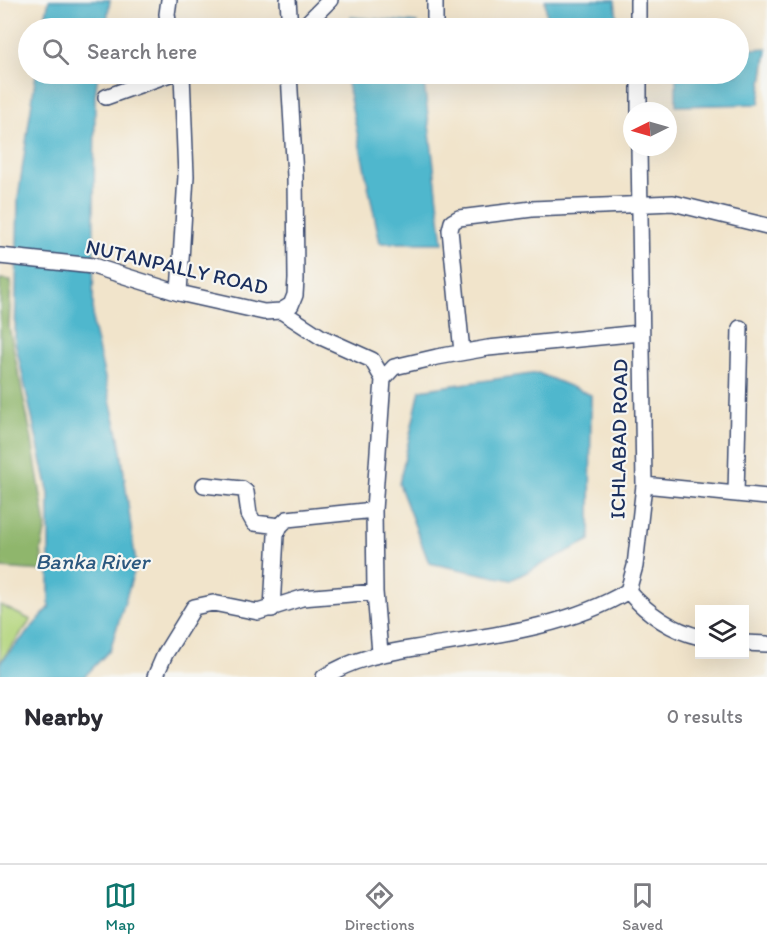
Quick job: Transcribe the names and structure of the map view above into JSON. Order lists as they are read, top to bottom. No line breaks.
{"streets":{"street":["NUTANPALLY ROAD","ICHLABAD ROAD"]},"water":["Banka River"],"north":"left","page":{"search":"Search here","heading":["Nearby","0 results"],"nav":["Map","Directions","Saved"]}}
